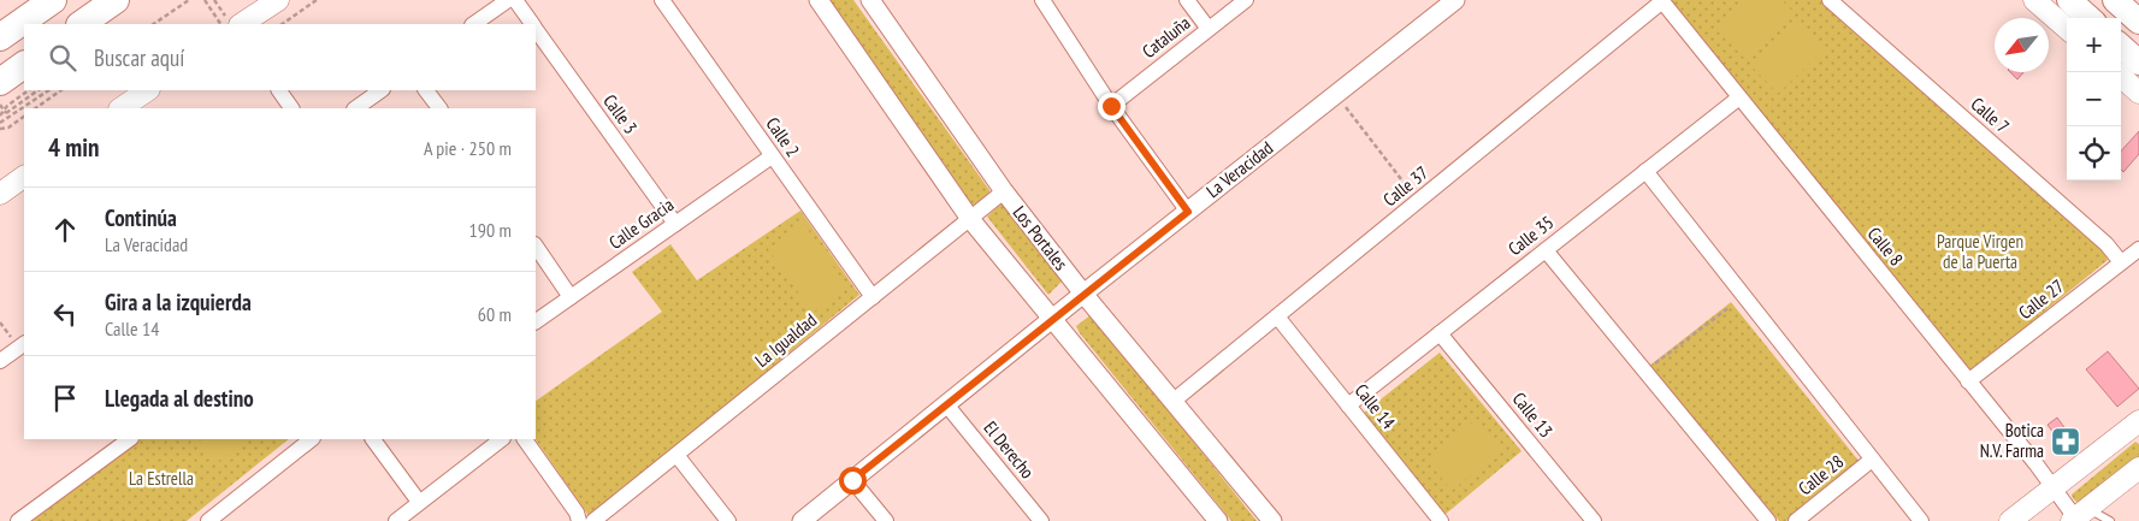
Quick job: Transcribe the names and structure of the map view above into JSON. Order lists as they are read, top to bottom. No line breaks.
{"streets":{"street":["Cataluña","Calle 3","Calle 7","Calle 2","La Veracidad","Calle 37","Calle Gracia","Calle 35","Los Portales","Calle 8","Calle 27","La Igualdad","Calle 14","Calle 13","El Derecho","Calle 28"]},"crossings":[["Calle 3","Calle Gracia"],["Calle 7","Calle 27"],["Calle 2","Calle Gracia"],["Calle 2","La Igualdad"],["La Veracidad","Los Portales"],["La Veracidad","El Derecho"],["Calle 37","Los Portales"],["Calle 37","Calle 8"],["Calle 37","Calle 14"],["Calle 35","Calle 8"],["Calle 35","Calle 14"],["Calle 35","Calle 13"],["Los Portales","La Igualdad"],["Calle 8","Calle 27"]],"parks":["Parque Virgen de la Puerta","La Estrella"],"places":{"pharmacy":["Botica N.V. Farma"]},"north":"bottom left","page":{"map_buttons":["+","−"],"search":"Buscar aquí","heading":["4 min","A pie · 250 m"],"list":[["Continúa","La Veracidad","190 m"],["Gira a la izquierda","Calle 14","60 m"],"Llegada al destino"]}}
